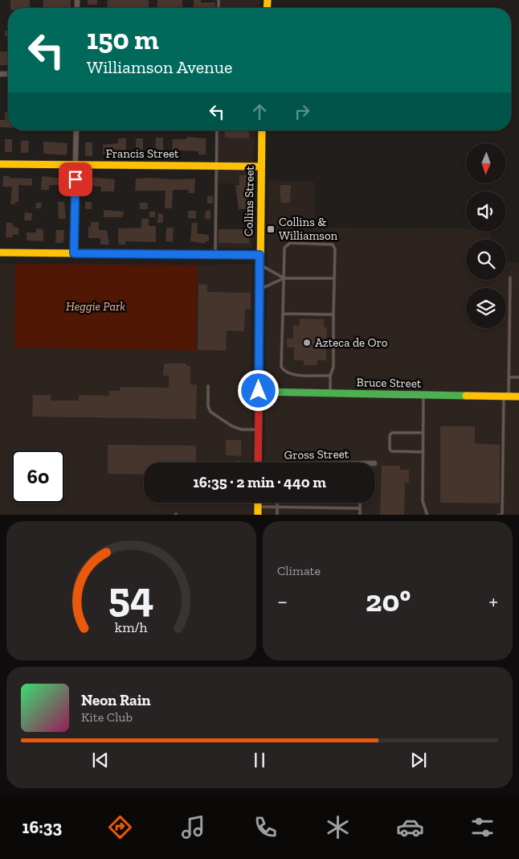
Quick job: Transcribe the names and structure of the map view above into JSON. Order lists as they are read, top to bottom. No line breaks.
{"streets":{"street":["Francis Street","Collins Street","Bruce Street"]},"crossings":[["Francis Street","Collins Street"],["Collins Street","Bruce Street"]],"parks":["Heggie Park"],"places":{"transit":["Collins & Williamson"],"other":["Azteca de Oro"]},"north":"bottom","page":{"turn":["150 m","Williamson Avenue"],"limit":"60","trip":"16:35 · 2 min · 440 m","tile":"Climate","heat":["−","20°","+"],"song":["Neon Rain","Kite Club"],"tabs":"16:33","gauge":["54","km/h"]}}
